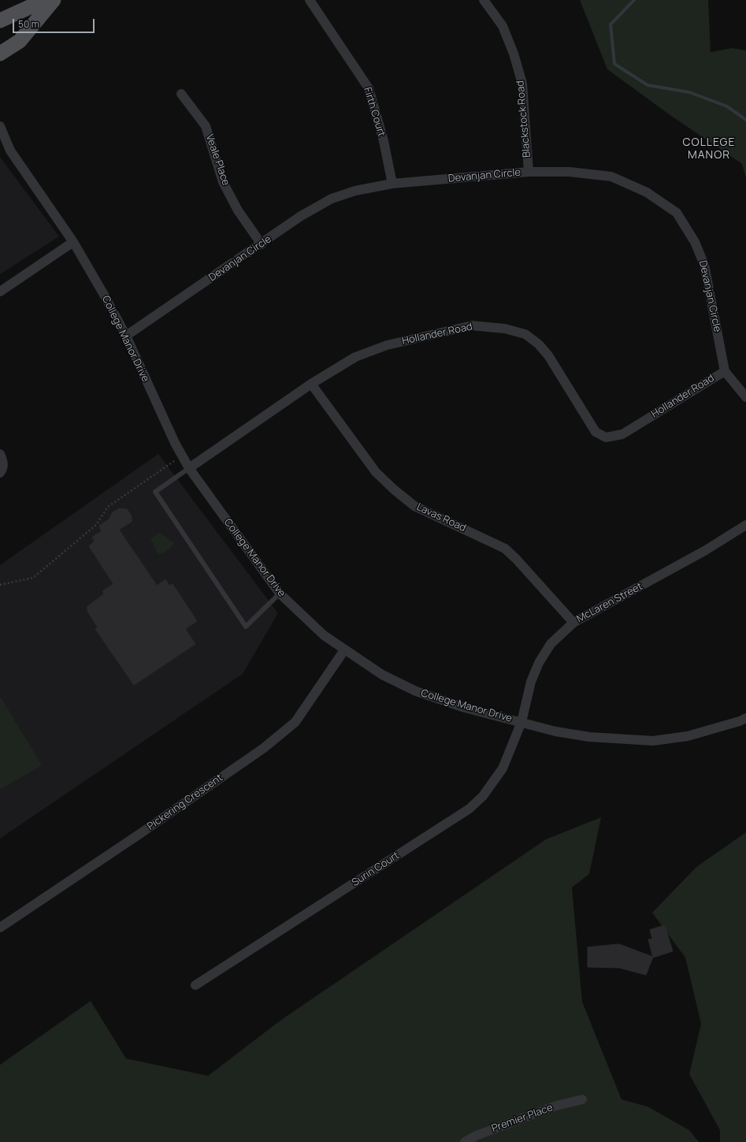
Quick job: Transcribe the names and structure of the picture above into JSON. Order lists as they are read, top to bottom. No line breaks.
{"streets":{"street":["Firth Court","Blackstock Road","Veale Place","Devanjan Circle","Hollander Road","College Manor Drive","Lavas Road","McLaren Street","Pickering Crescent","Surin Court","Premier Place"]},"crossings":[["Firth Court","Devanjan Circle"],["Blackstock Road","Devanjan Circle"],["Veale Place","Devanjan Circle"],["Devanjan Circle","Hollander Road"],["Devanjan Circle","College Manor Drive"],["Hollander Road","College Manor Drive"],["Hollander Road","Lavas Road"],["College Manor Drive","McLaren Street"],["College Manor Drive","Pickering Crescent"],["College Manor Drive","Surin Court"],["Lavas Road","McLaren Street"],["McLaren Street","Surin Court"]],"districts":["COLLEGE MANOR"],"scale_bar":"50 m"}
